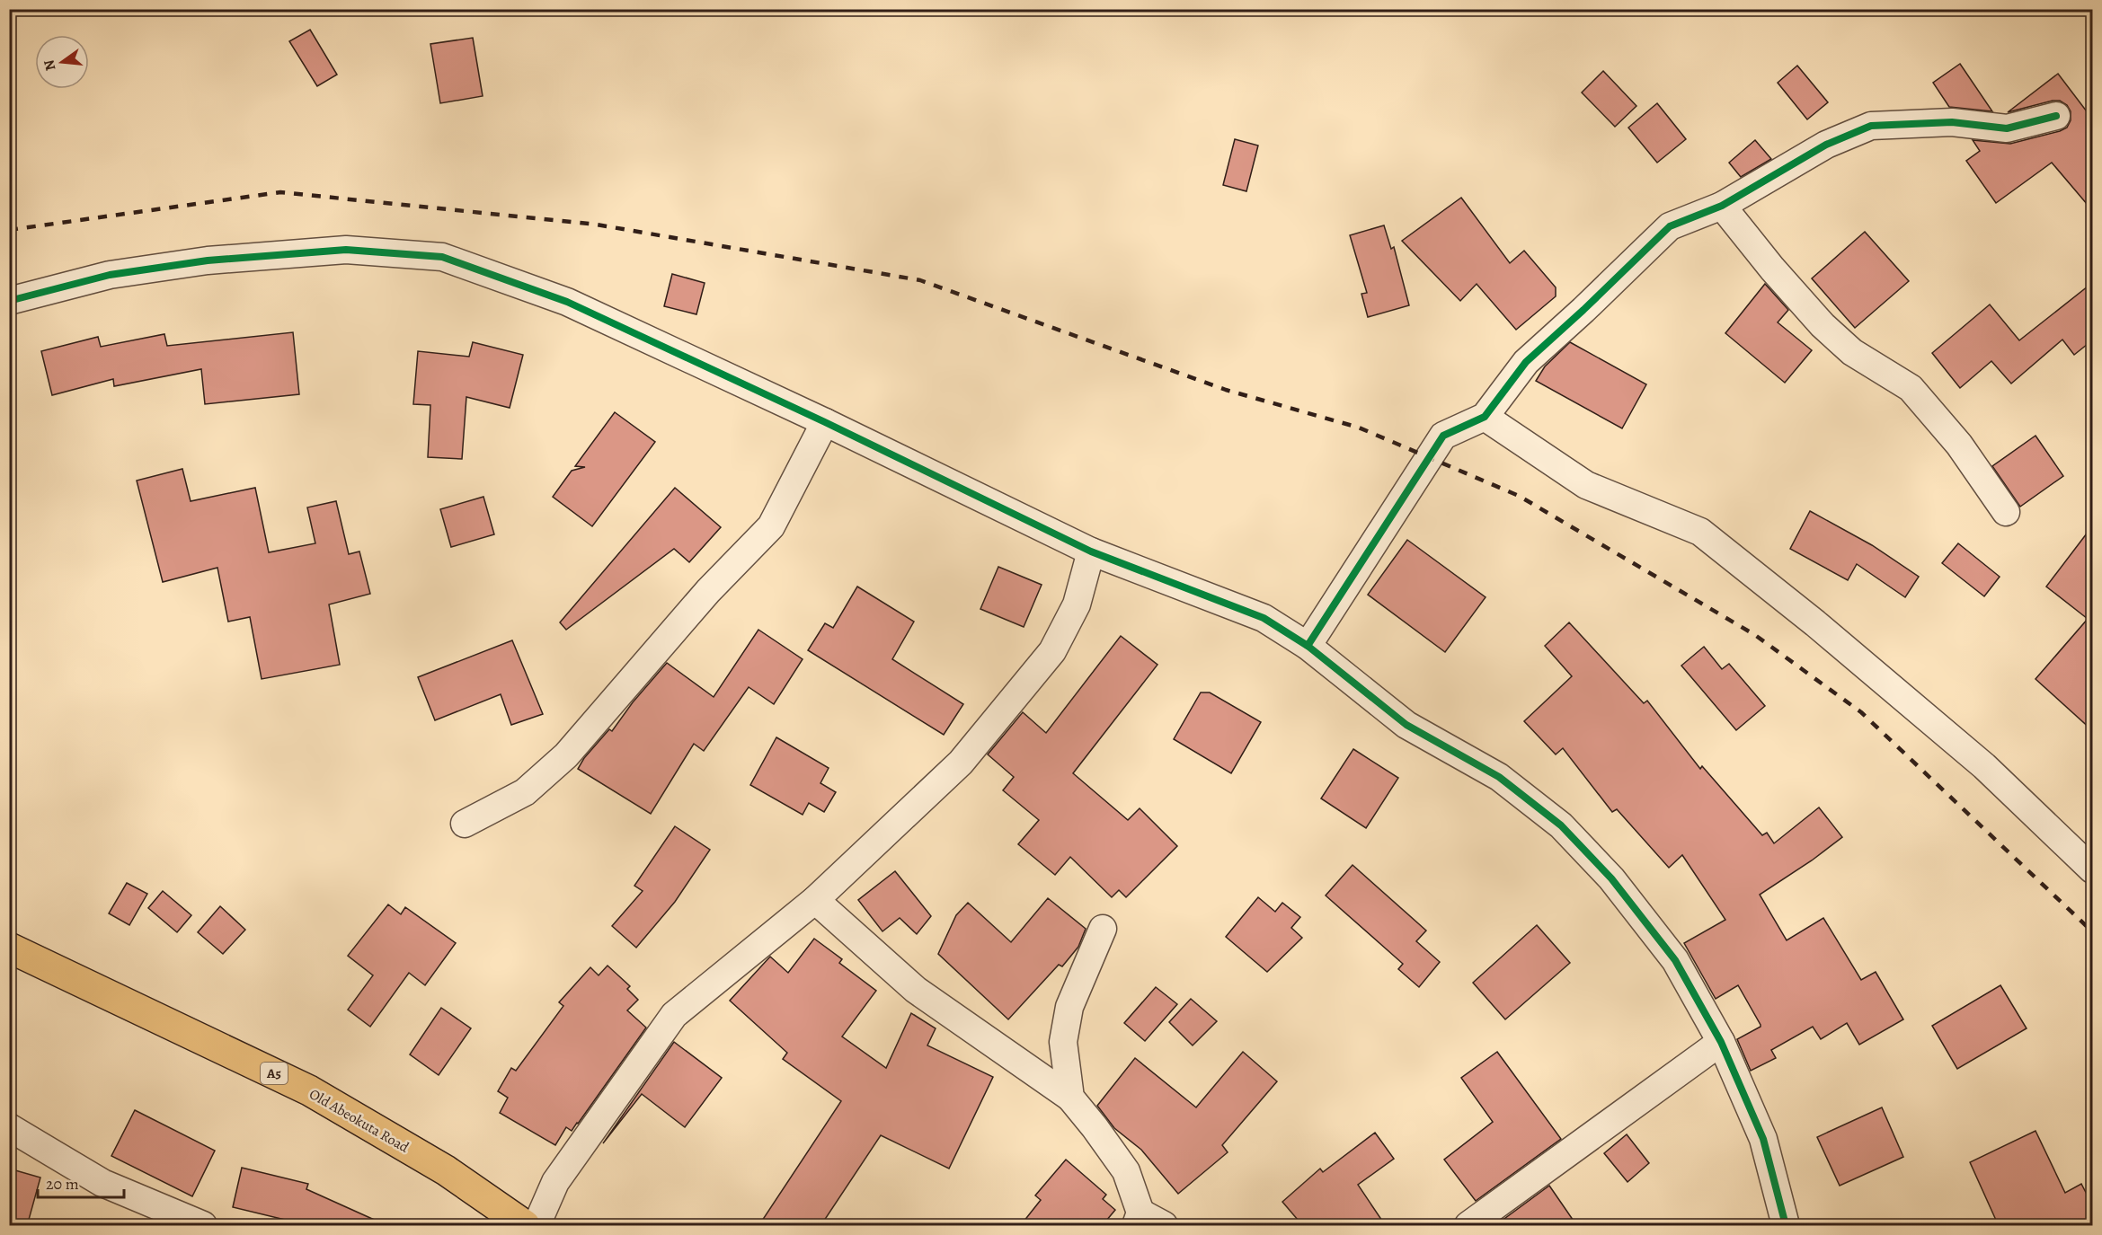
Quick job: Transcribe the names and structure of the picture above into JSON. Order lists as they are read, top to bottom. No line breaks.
{"streets":{"highway":["A5","Old Abeokuta Road"]},"scale_bar":"20 m","north":"left"}
